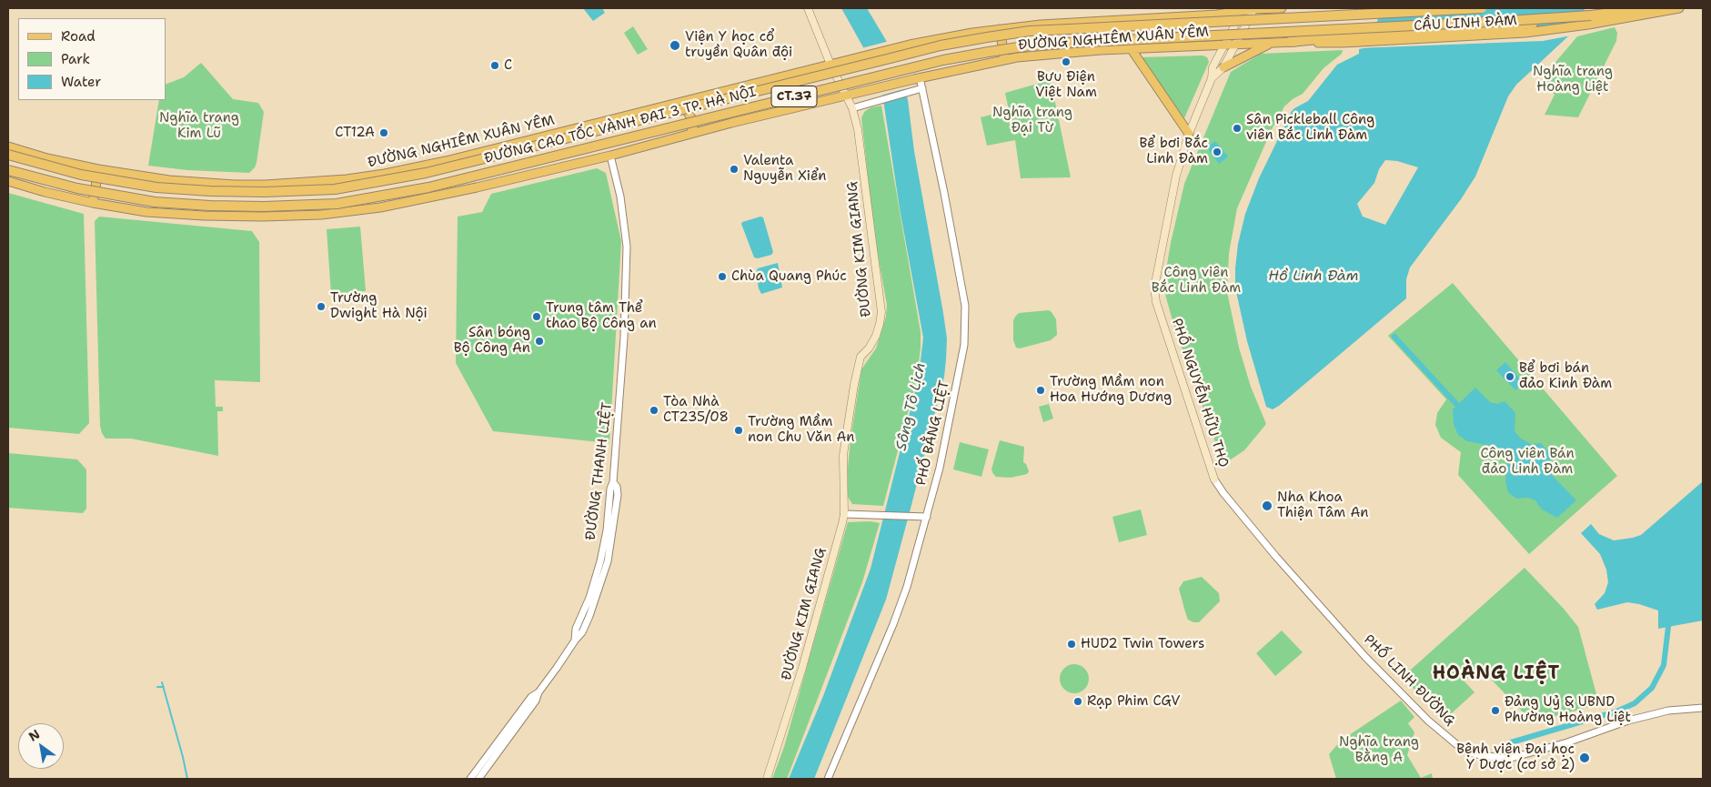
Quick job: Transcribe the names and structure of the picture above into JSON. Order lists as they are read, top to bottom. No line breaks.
{"streets":{"highway":["CT.37","ĐƯỜNG CAO TỐC VÀNH ĐAI 3 TP. HÀ NỘI"],"main road":["CẦU LINH ĐÀM","ĐƯỜNG NGHIÊM XUÂN YÊM","ĐƯỜNG KIM GIANG","PHỐ NGUYỄN HỮU THỌ"],"street":["PHỐ BẰNG LIỆT","ĐƯỜNG THANH LIỆT","PHỐ LINH ĐƯỜNG"]},"crossings":[["CẦU LINH ĐÀM","ĐƯỜNG NGHIÊM XUÂN YÊM"],["CẦU LINH ĐÀM","ĐƯỜNG CAO TỐC VÀNH ĐAI 3 TP. HÀ NỘI"],["ĐƯỜNG NGHIÊM XUÂN YÊM","ĐƯỜNG KIM GIANG"],["ĐƯỜNG NGHIÊM XUÂN YÊM","PHỐ NGUYỄN HỮU THỌ"],["ĐƯỜNG NGHIÊM XUÂN YÊM","PHỐ BẰNG LIỆT"],["PHỐ NGUYỄN HỮU THỌ","PHỐ LINH ĐƯỜNG"]],"districts":["HOÀNG LIỆT"],"water":["Hồ Linh Đàm","Sông Tô Lịch"],"parks":["Nghĩa trang Hoàng Liệt","Nghĩa trang Đại Từ","Nghĩa trang Kim Lũ","Công viên Bắc Linh Đàm","Công viên Bán đảo Linh Đàm","Nghĩa trang Bằng A"],"places":["Viện Y học cổ truyền Quân đội","Bưu Điện Việt Nam","C","Sân Pickleball Công viên Bắc Linh Đàm","CT12A","Bể bơi Bắc Linh Đàm","Valenta Nguyễn Xiển","Chùa Quang Phúc","Trường Dwight Hà Nội","Trung tâm Thể thao Bộ Công an","Sân bóng Bộ Công An","Bể bơi bán đảo Kinh Đàm","Trường Mầm non Hoa Hướng Dương","Tòa Nhà CT235/08","Trường Mầm non Chu Văn An","Nha Khoa Thiện Tâm An","HUD2 Twin Towers","Rạp Phim CGV","Đảng Uỷ & UBND Phường Hoàng Liệt","Bệnh viện Đại học Y Dược (cơ sở 2)"],"legend":["Road","Park","Water"],"north":"top left"}
